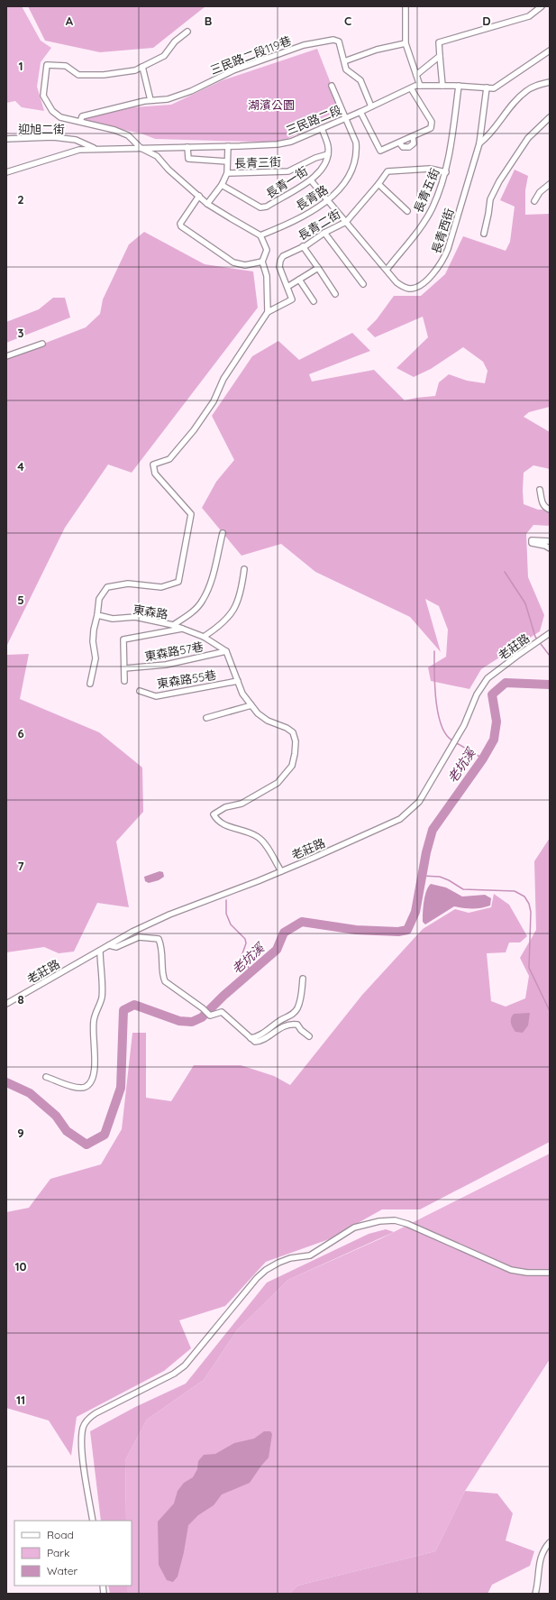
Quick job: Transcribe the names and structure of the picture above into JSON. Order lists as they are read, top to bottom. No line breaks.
{"streets":{"street":["三民路二段119巷","三民路二段","迎旭二街","長青三街","長青一街","長青五街","長青路","長青二街","長青西街","東森路","老莊路","東森路57巷","東森路55巷"]},"crossings":[["三民路二段119巷","三民路二段"],["三民路二段","迎旭二街"],["三民路二段","長青五街"],["三民路二段","長青路"],["三民路二段","長青西街"],["長青三街","長青一街"],["長青一街","長青西街"],["長青五街","長青二街"],["長青五街","長青西街"],["長青路","長青西街"],["長青二街","長青西街"],["東森路","東森路57巷"]],"water":["老坑溪"],"parks":["湖濱公園"],"legend":["Road","Park","Water"],"grid":{"columns":["A","B","C","D"],"rows":["1","2","3","4","5","6","7","8","9","10","11"]}}
